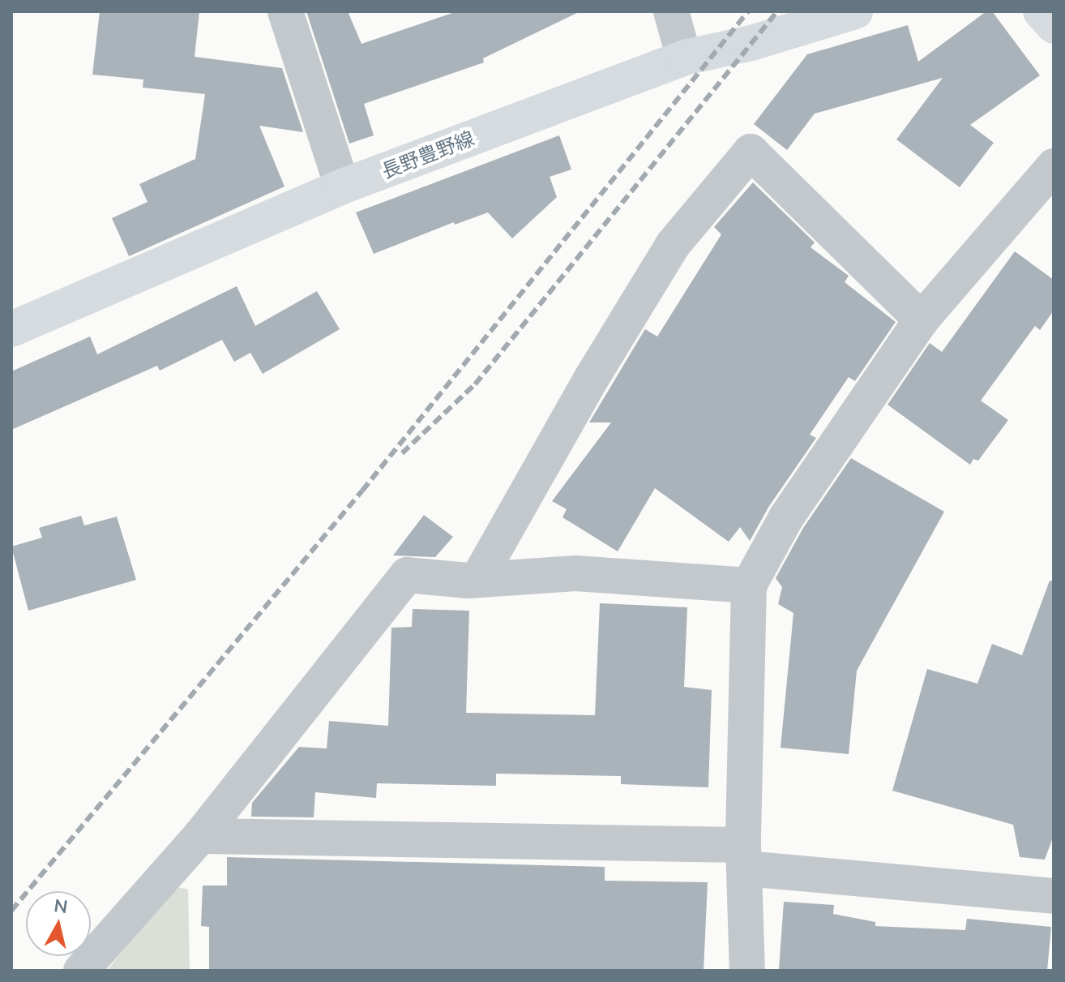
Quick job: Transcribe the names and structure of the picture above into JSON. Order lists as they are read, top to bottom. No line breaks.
{"streets":{"main road":["長野豊野線"]},"north":"top"}
